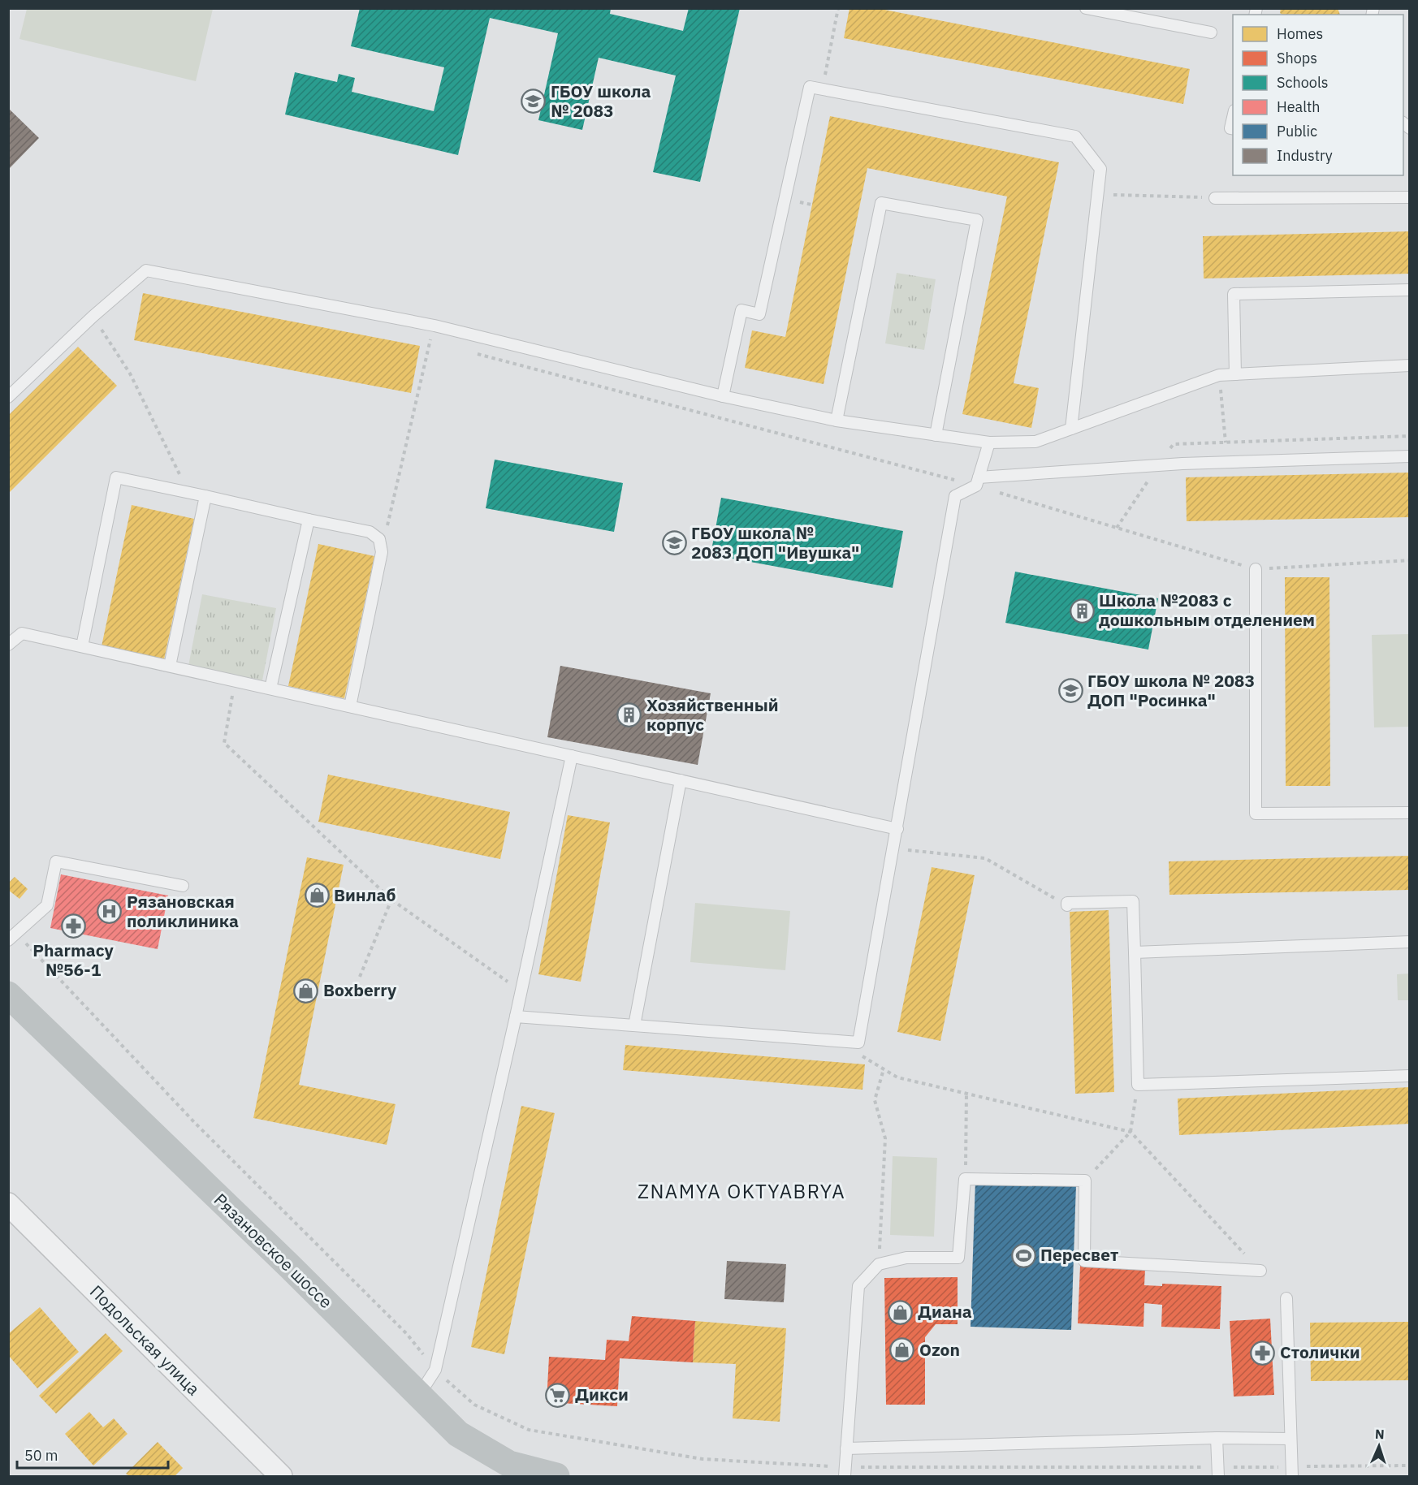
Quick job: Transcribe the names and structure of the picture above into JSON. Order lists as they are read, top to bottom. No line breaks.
{"streets":{"main road":["Рязановское шоссе"],"street":["Подольская улица"]},"districts":["ZNAMYA OKTYABRYA"],"places":{"school or university":["ГБОУ школа № 2083","ГБОУ школа № 2083 ДОП \"Ивушка\"","ГБОУ школа № 2083 ДОП \"Росинка\""],"building":["Школа №2083 с дошкольным отделением","Хозяйственный корпус"],"shop":["Винлаб","Boxberry","Диана","Ozon"],"hospital":["Рязановская поликлиника"],"pharmacy":["Pharmacy №56-1","Столички"],"sports":["Пересвет"],"supermarket":["Дикси"]},"legend":["Homes","Shops","Schools","Health","Public","Industry"],"scale_bar":"50 m","north":"top"}
